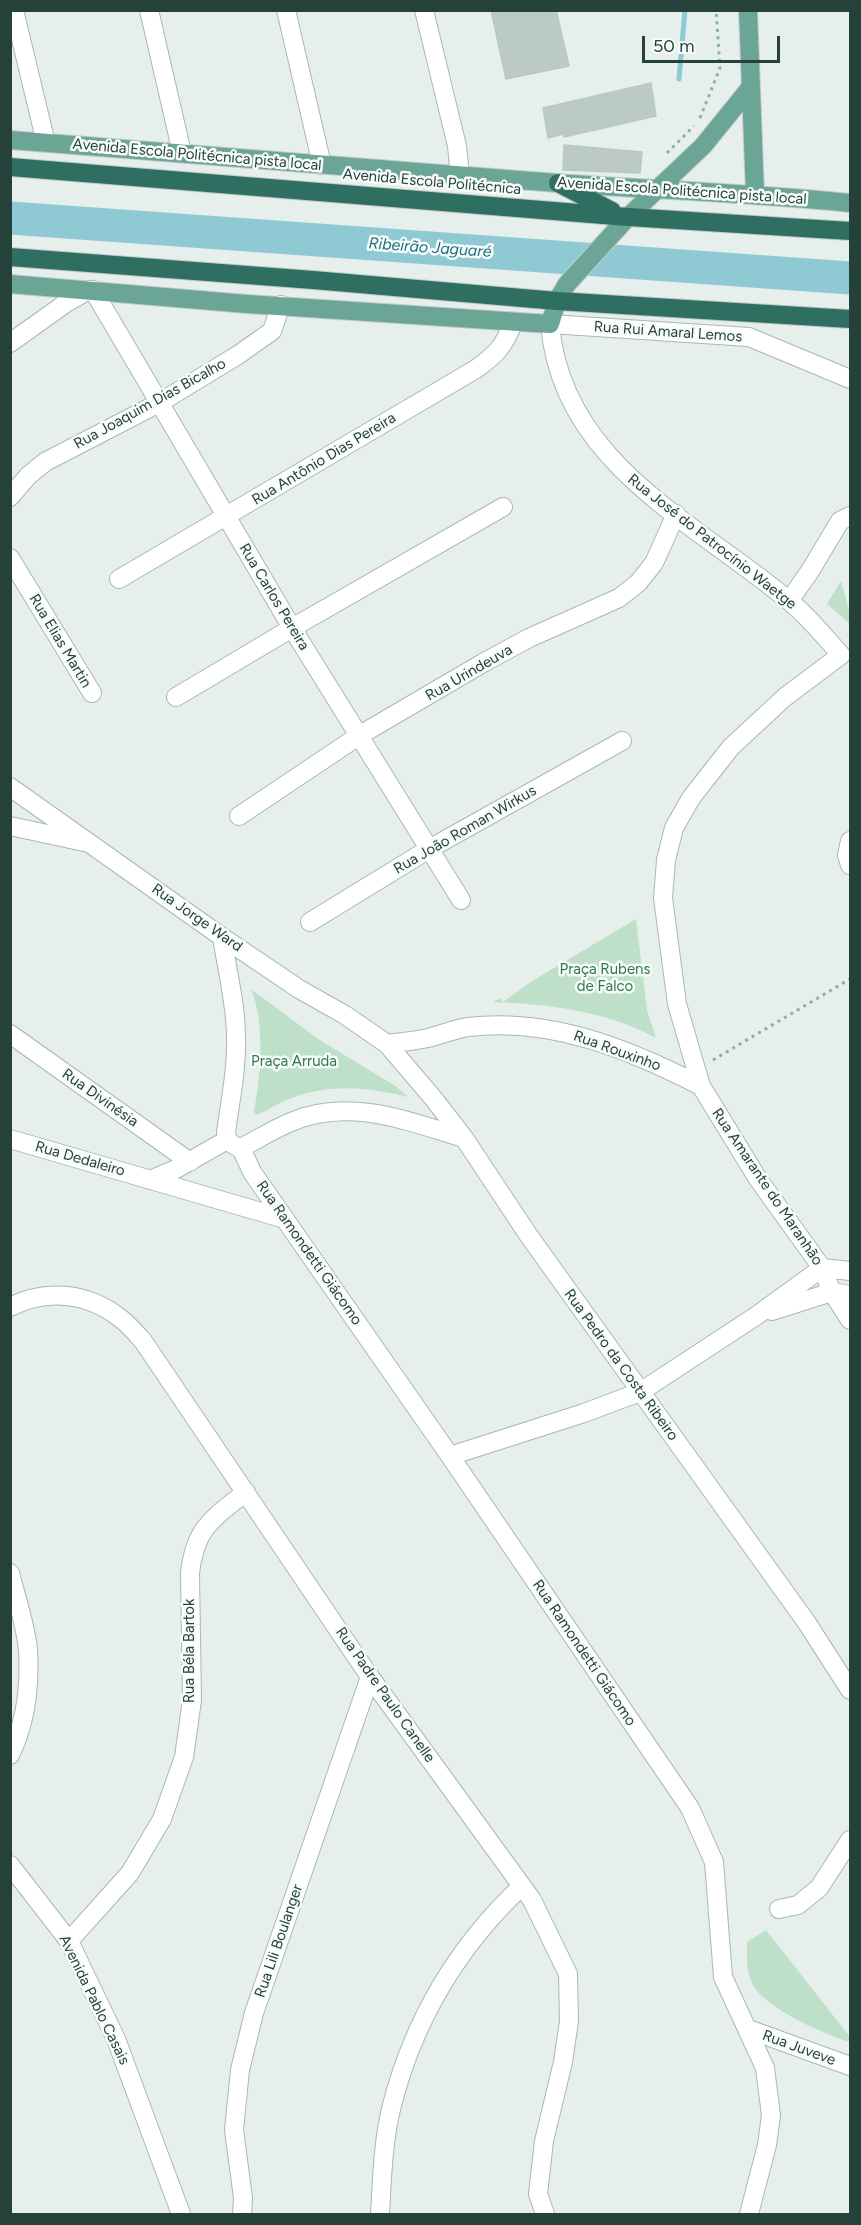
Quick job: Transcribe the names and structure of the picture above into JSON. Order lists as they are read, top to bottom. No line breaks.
{"streets":{"highway":["Avenida Escola Politécnica"],"main road":["Avenida Escola Politécnica pista local"],"street":["Rua Rui Amaral Lemos","Rua Joaquim Dias Bicalho","Rua Antônio Dias Pereira","Rua José do Patrocínio Waetge","Rua Carlos Pereira","Rua Elias Martin","Rua Urindeuva","Rua João Roman Wirkus","Rua Jorge Ward","Rua Rouxinho","Rua Divinésia","Rua Dedaleiro","Rua Amarante do Maranhão","Rua Ramondetti Giácomo","Rua Pedro da Costa Ribeiro","Rua Béla Bartok","Rua Padre Paulo Canelle","Rua Lili Boulanger","Avenida Pablo Casais","Rua Juveve"]},"crossings":[["Rua Rui Amaral Lemos","Rua José do Patrocínio Waetge"],["Rua Joaquim Dias Bicalho","Rua Carlos Pereira"],["Rua Antônio Dias Pereira","Rua Carlos Pereira"],["Rua José do Patrocínio Waetge","Rua Urindeuva"],["Rua José do Patrocínio Waetge","Rua Rouxinho"],["Rua José do Patrocínio Waetge","Rua Amarante do Maranhão"],["Rua Carlos Pereira","Rua Urindeuva"],["Rua Carlos Pereira","Rua João Roman Wirkus"],["Rua Jorge Ward","Rua Rouxinho"],["Rua Jorge Ward","Rua Pedro da Costa Ribeiro"],["Rua Rouxinho","Rua Amarante do Maranhão"],["Rua Rouxinho","Rua Pedro da Costa Ribeiro"],["Rua Dedaleiro","Rua Ramondetti Giácomo"],["Rua Ramondetti Giácomo","Rua Juveve"],["Rua Béla Bartok","Rua Padre Paulo Canelle"],["Rua Béla Bartok","Avenida Pablo Casais"],["Rua Padre Paulo Canelle","Rua Lili Boulanger"]],"water":["Ribeirão Jaguaré"],"parks":["Praça Rubens de Falco","Praça Arruda"],"scale_bar":"50 m"}
